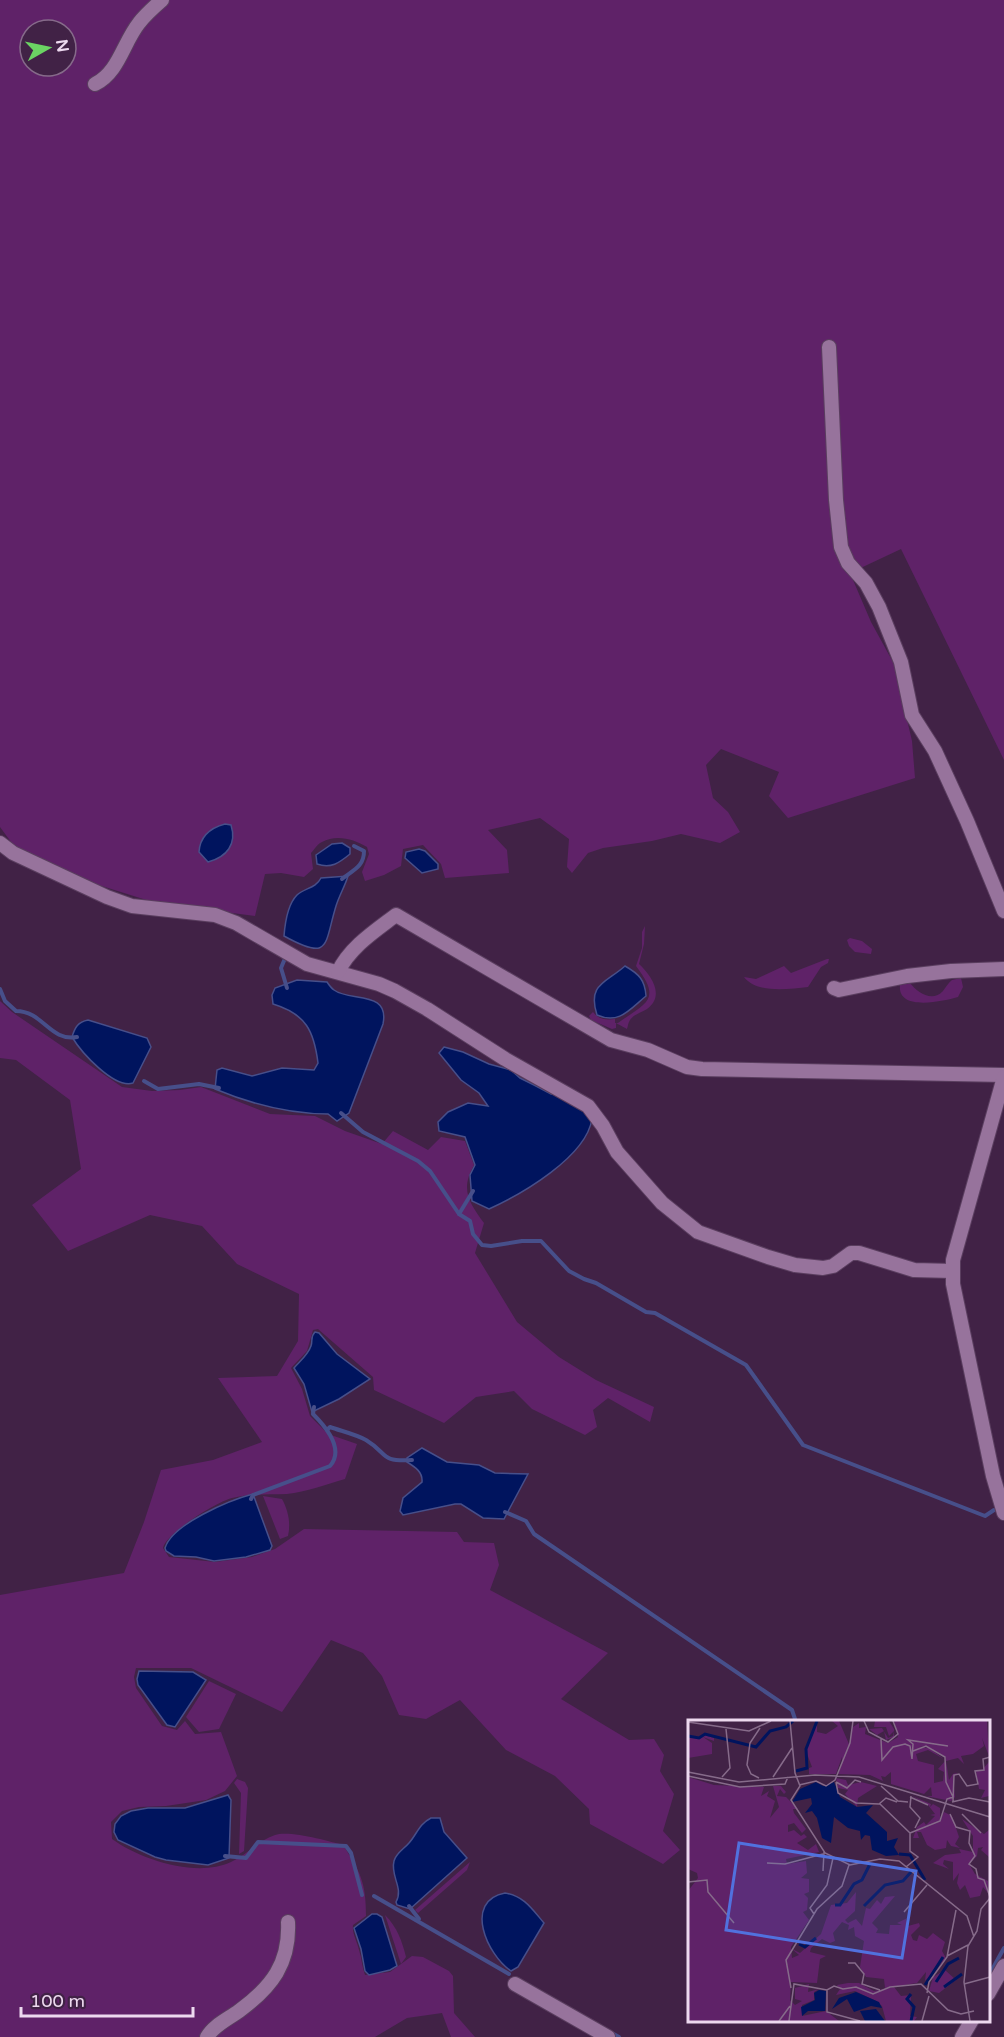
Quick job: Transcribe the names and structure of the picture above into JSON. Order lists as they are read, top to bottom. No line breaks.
{"scale_bar":"100 m","north":"right"}
